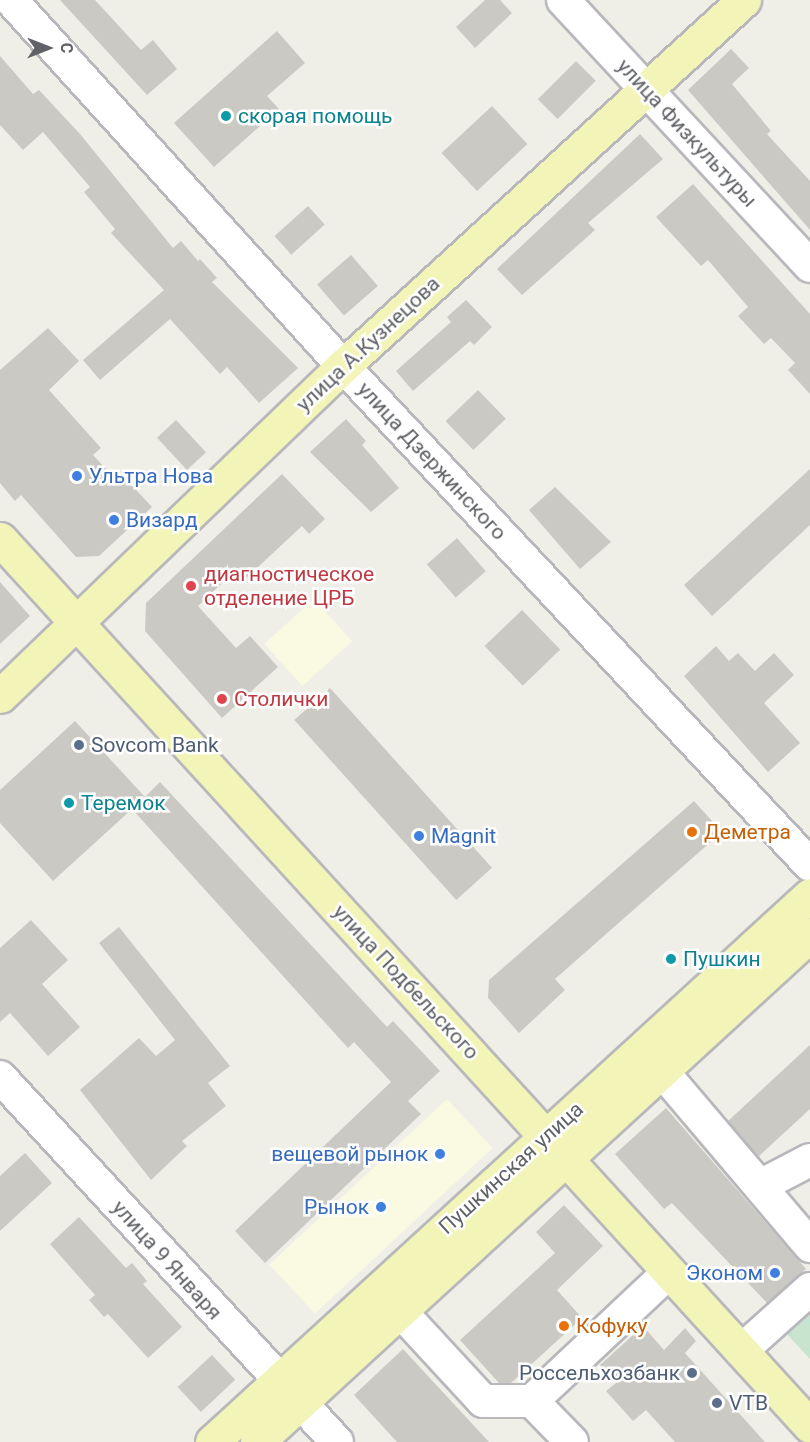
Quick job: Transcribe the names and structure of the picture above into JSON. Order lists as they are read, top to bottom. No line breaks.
{"streets":{"main road":["улица А.Кузнецова","улица Подбельского","Пушкинская улица"],"street":["улица Физкультуры","улица Дзержинского","улица 9 Января"]},"crossings":[["улица Физкультуры","улица А.Кузнецова"],["улица А.Кузнецова","улица Дзержинского"],["улица А.Кузнецова","улица Подбельского"],["улица Подбельского","Пушкинская улица"],["Пушкинская улица","улица 9 Января"]],"places":["скорая помощь","Ультра Нова","Визард","диагностическое отделение ЦРБ","Столички","Sovcom Bank","Теремок","Деметра","Magnit","Пушкин","вещевой рынок","Рынок","Эконом","Кофуку","Россельхозбанк","VTB"],"north":"right"}
